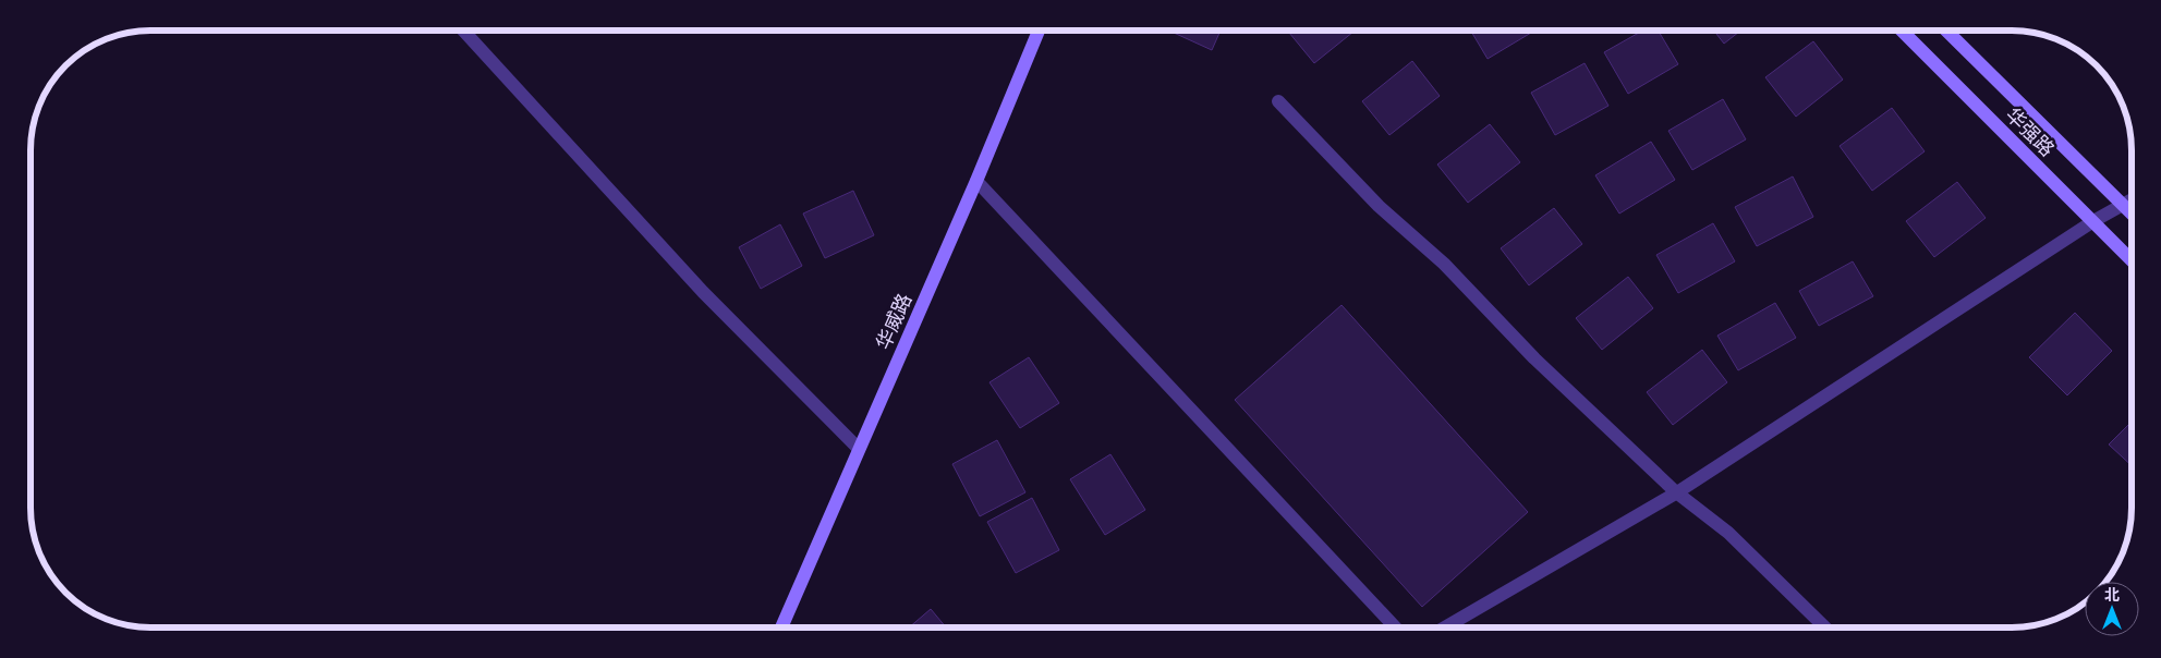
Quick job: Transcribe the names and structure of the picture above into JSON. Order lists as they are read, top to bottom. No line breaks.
{"streets":{"main road":["华强路","华威路"]},"north":"top"}
